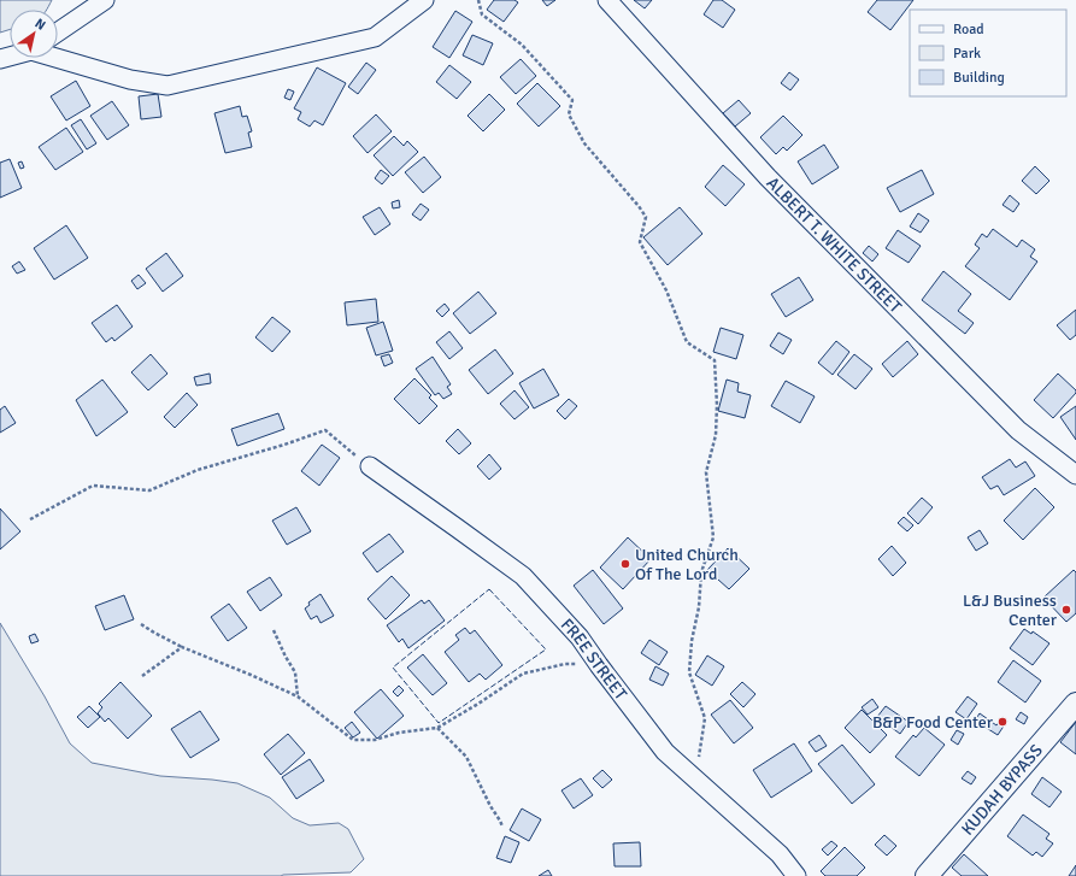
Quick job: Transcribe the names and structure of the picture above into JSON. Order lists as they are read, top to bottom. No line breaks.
{"streets":{"street":["ALBERT T. WHITE STREET","FREE STREET","KUDAH BYPASS"]},"places":["United Church Of The Lord","L&J Business Center","B&P Food Center"],"legend":["Road","Park","Building"],"north":"top right"}
